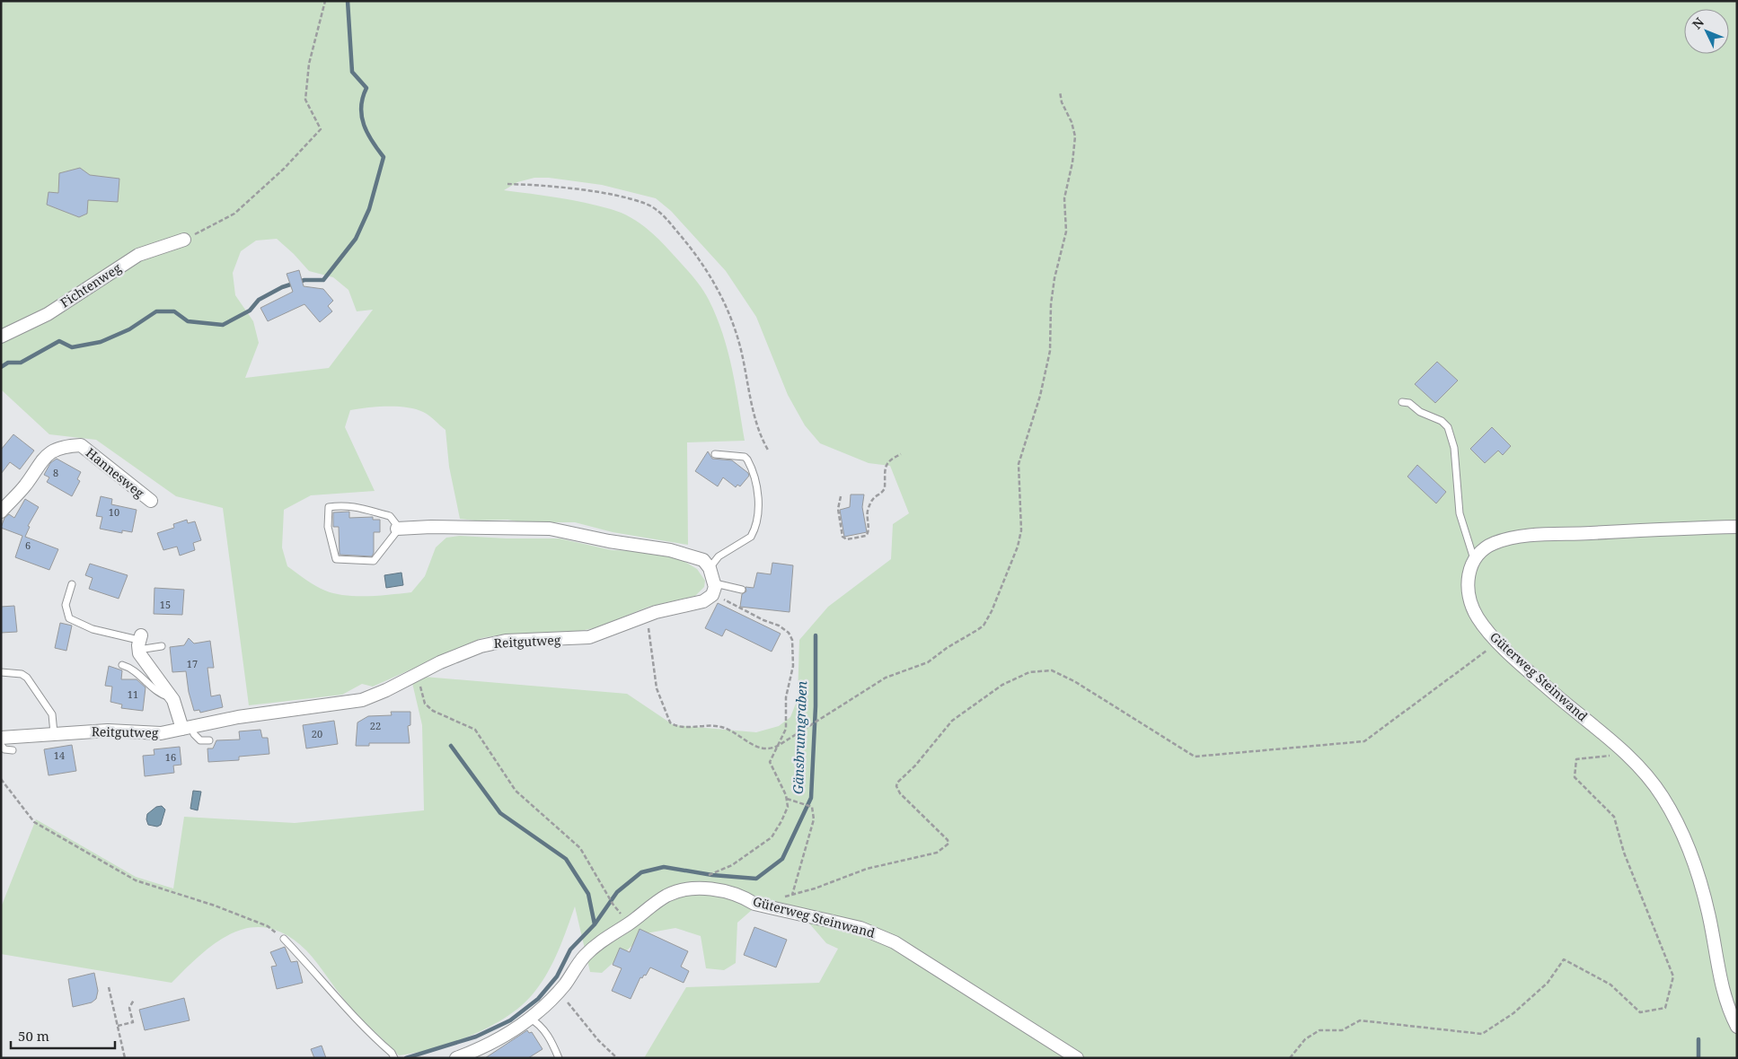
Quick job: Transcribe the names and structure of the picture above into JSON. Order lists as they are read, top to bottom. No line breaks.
{"streets":{"street":["Fichtenweg","Hannesweg","Reitgutweg","Güterweg Steinwand"]},"water":["Gänsbrunngraben"],"house_numbers":["8","10","6","15","17","11","22","20","14","16"],"scale_bar":"50 m","north":"top left"}
